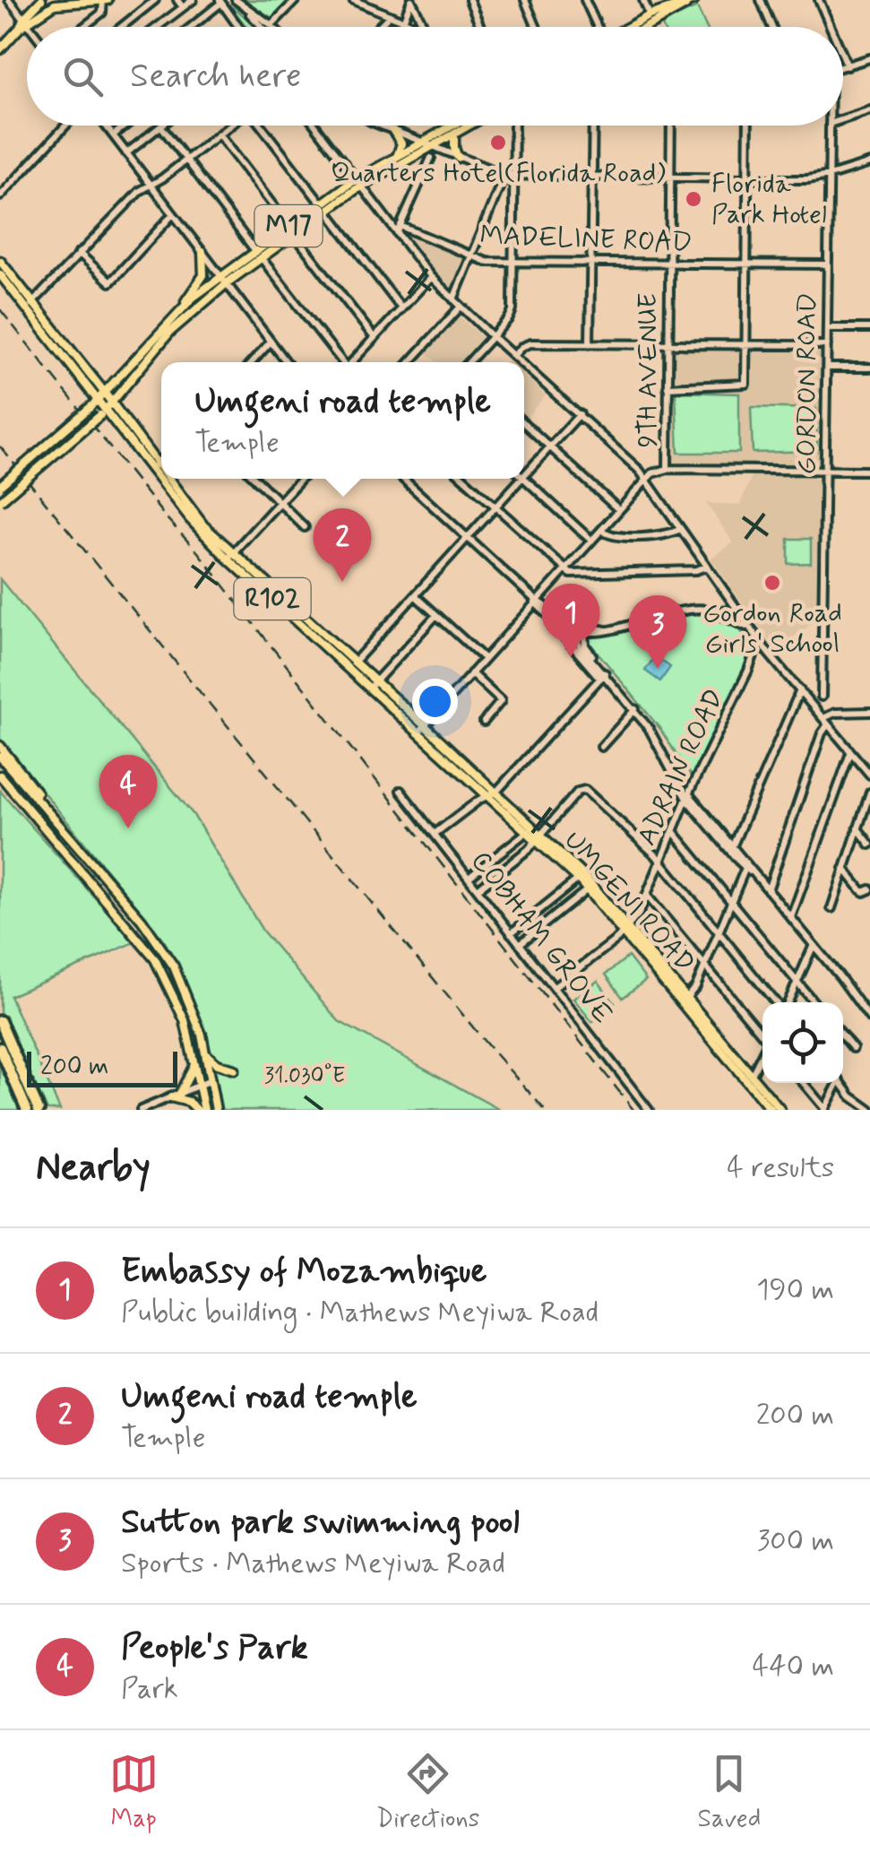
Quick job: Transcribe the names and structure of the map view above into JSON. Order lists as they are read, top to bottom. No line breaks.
{"streets":{"main road":["M17","R102","UMGENI ROAD"],"street":["MADELINE ROAD","9TH AVENUE","GORDON ROAD","ADRAIN ROAD","COBHAM GROVE"]},"crossings":[["M17","UMGENI ROAD"],["MADELINE ROAD","9TH AVENUE"],["MADELINE ROAD","GORDON ROAD"],["ADRAIN ROAD","UMGENI ROAD"]],"places":["Quarters Hotel(Florida Road)","Florida Park Hotel","Gordon Road Girls' School"],"scale_bar":"200 m","page":{"search":"Search here","popup":["Umgeni road temple","Temple"],"pins":["2","1","3","4"],"scale":"200 m","heading":["Nearby","4 results"],"list":[{"mark":"1","name":"Embassy of Mozambique","note":"Public building · Mathews Meyiwa Road","value":"190 m"},{"mark":"2","name":"Umgeni road temple","note":"Temple","value":"200 m"},{"mark":"3","name":"Sutton park swimming pool","note":"Sports · Mathews Meyiwa Road","value":"300 m"},{"mark":"4","name":"People's Park","note":"Park","value":"440 m"}],"nav":["Map","Directions","Saved"]},"coordinates":["31.030°E"]}
